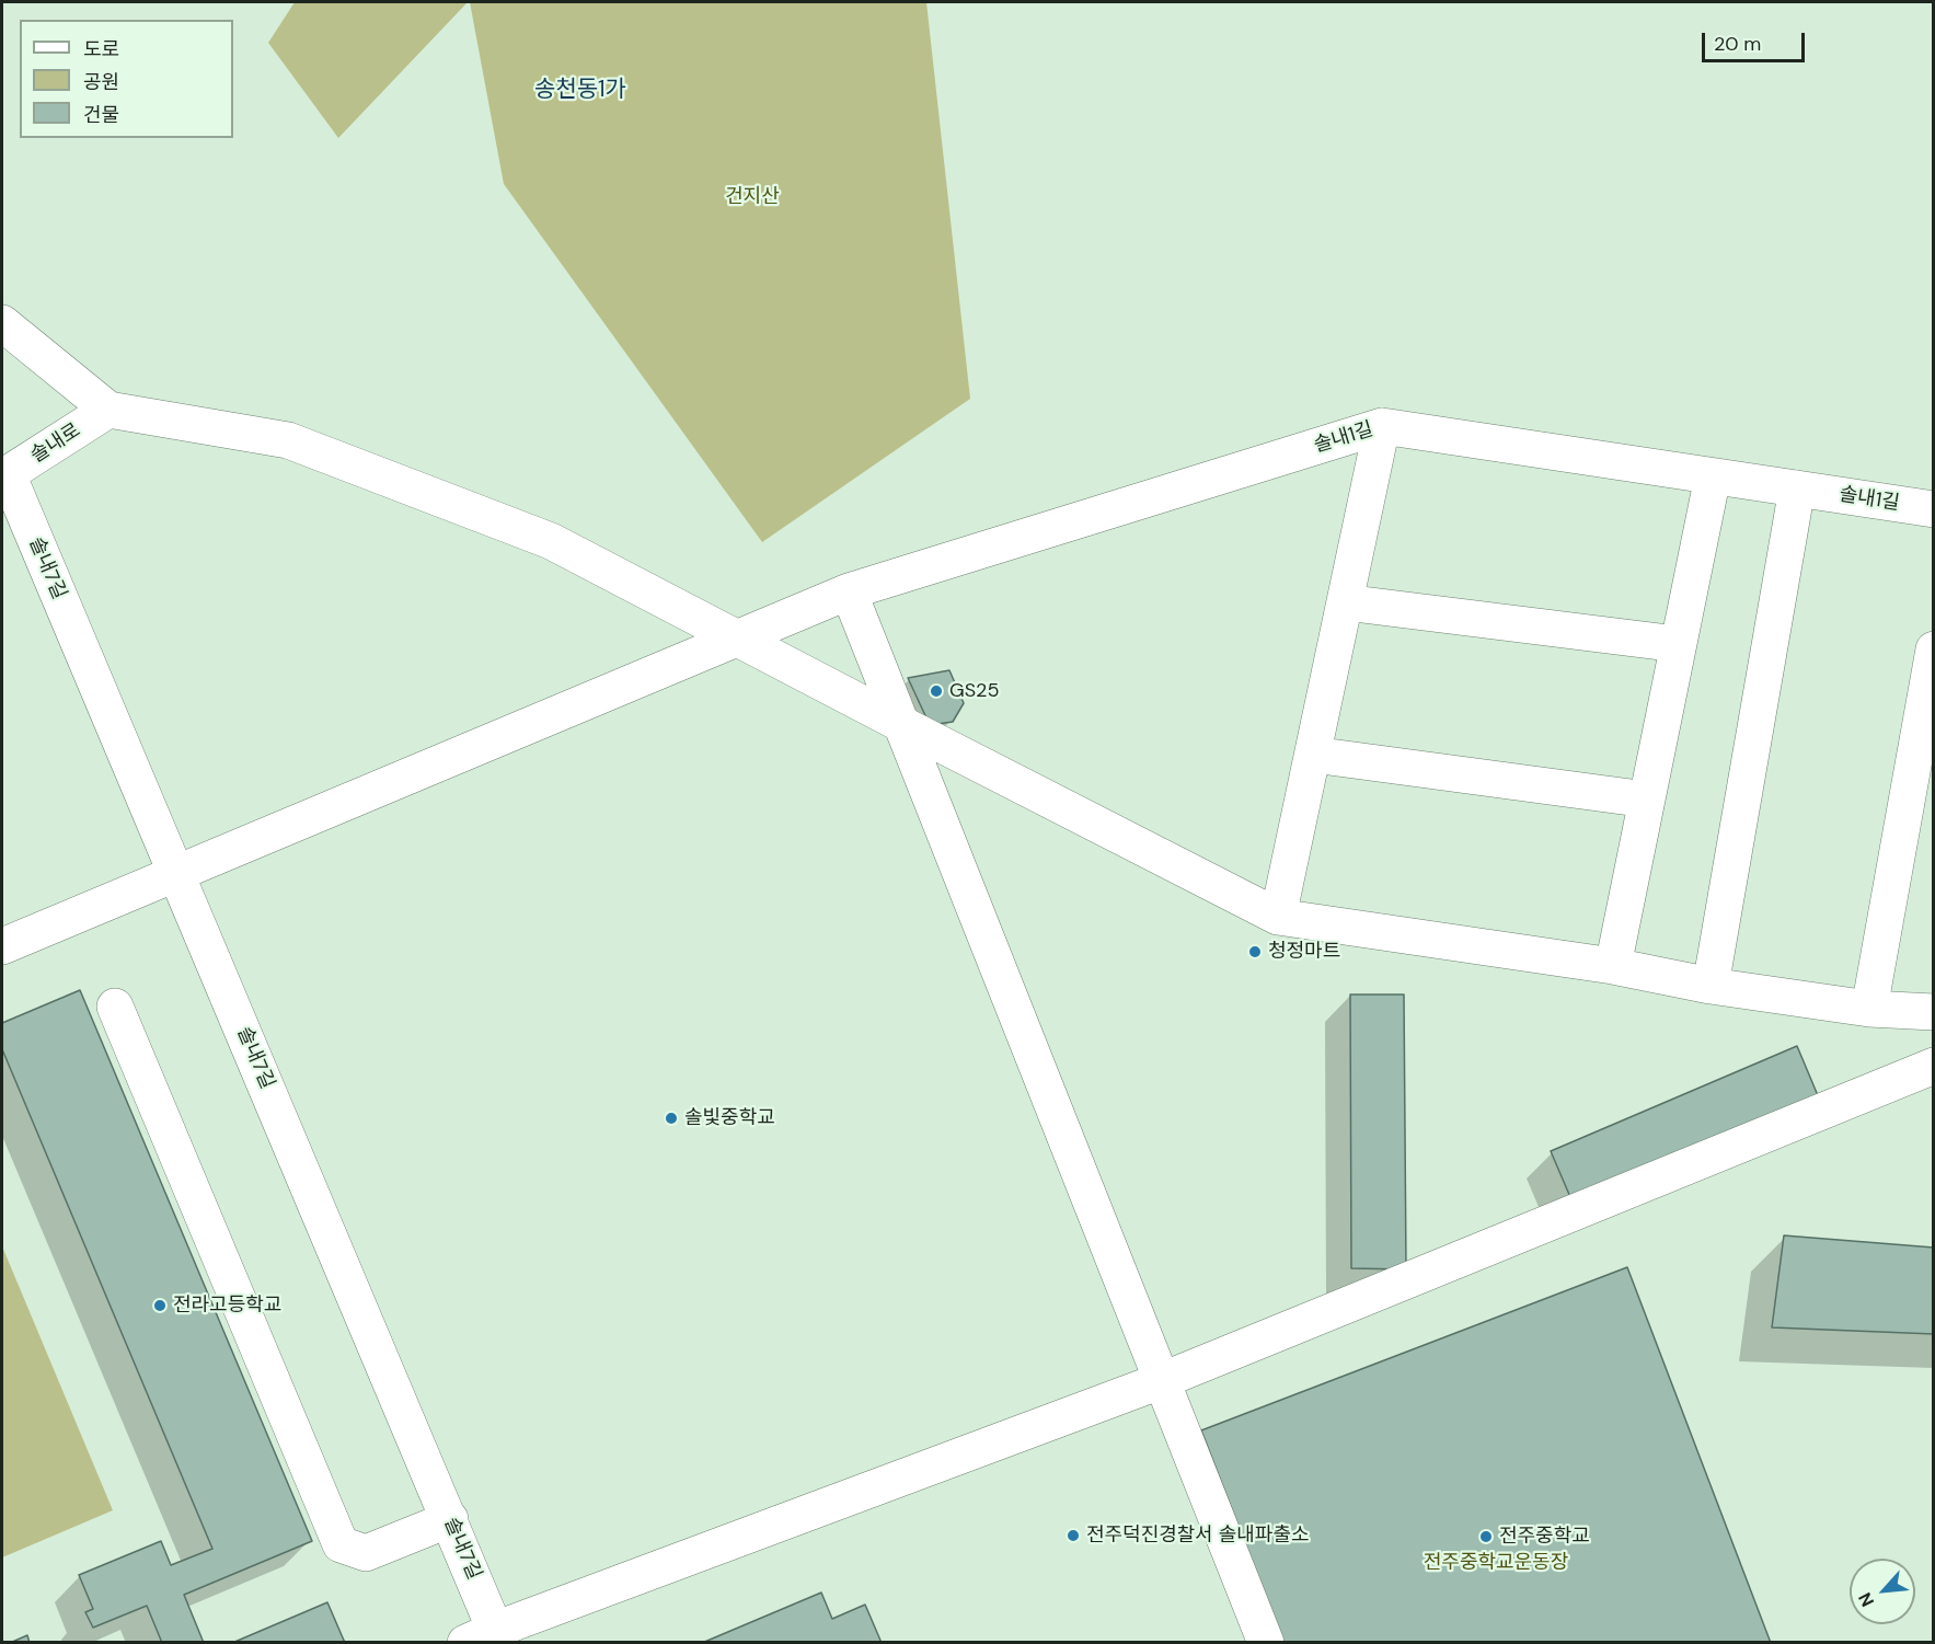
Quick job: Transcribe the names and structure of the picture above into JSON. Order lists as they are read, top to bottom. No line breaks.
{"streets":{"street":["솔내1길","솔내로","솔내7길"]},"crossings":[["솔내1길","솔내7길"],["솔내로","솔내7길"]],"districts":["송천동1가"],"parks":["건지산","전주중학교운동장"],"places":["GS25","청정마트","솔빛중학교","전라고등학교","전주덕진경찰서 솔내파출소","전주중학교"],"legend":["도로","공원","건물"],"scale_bar":"20 m","north":"bottom left"}
